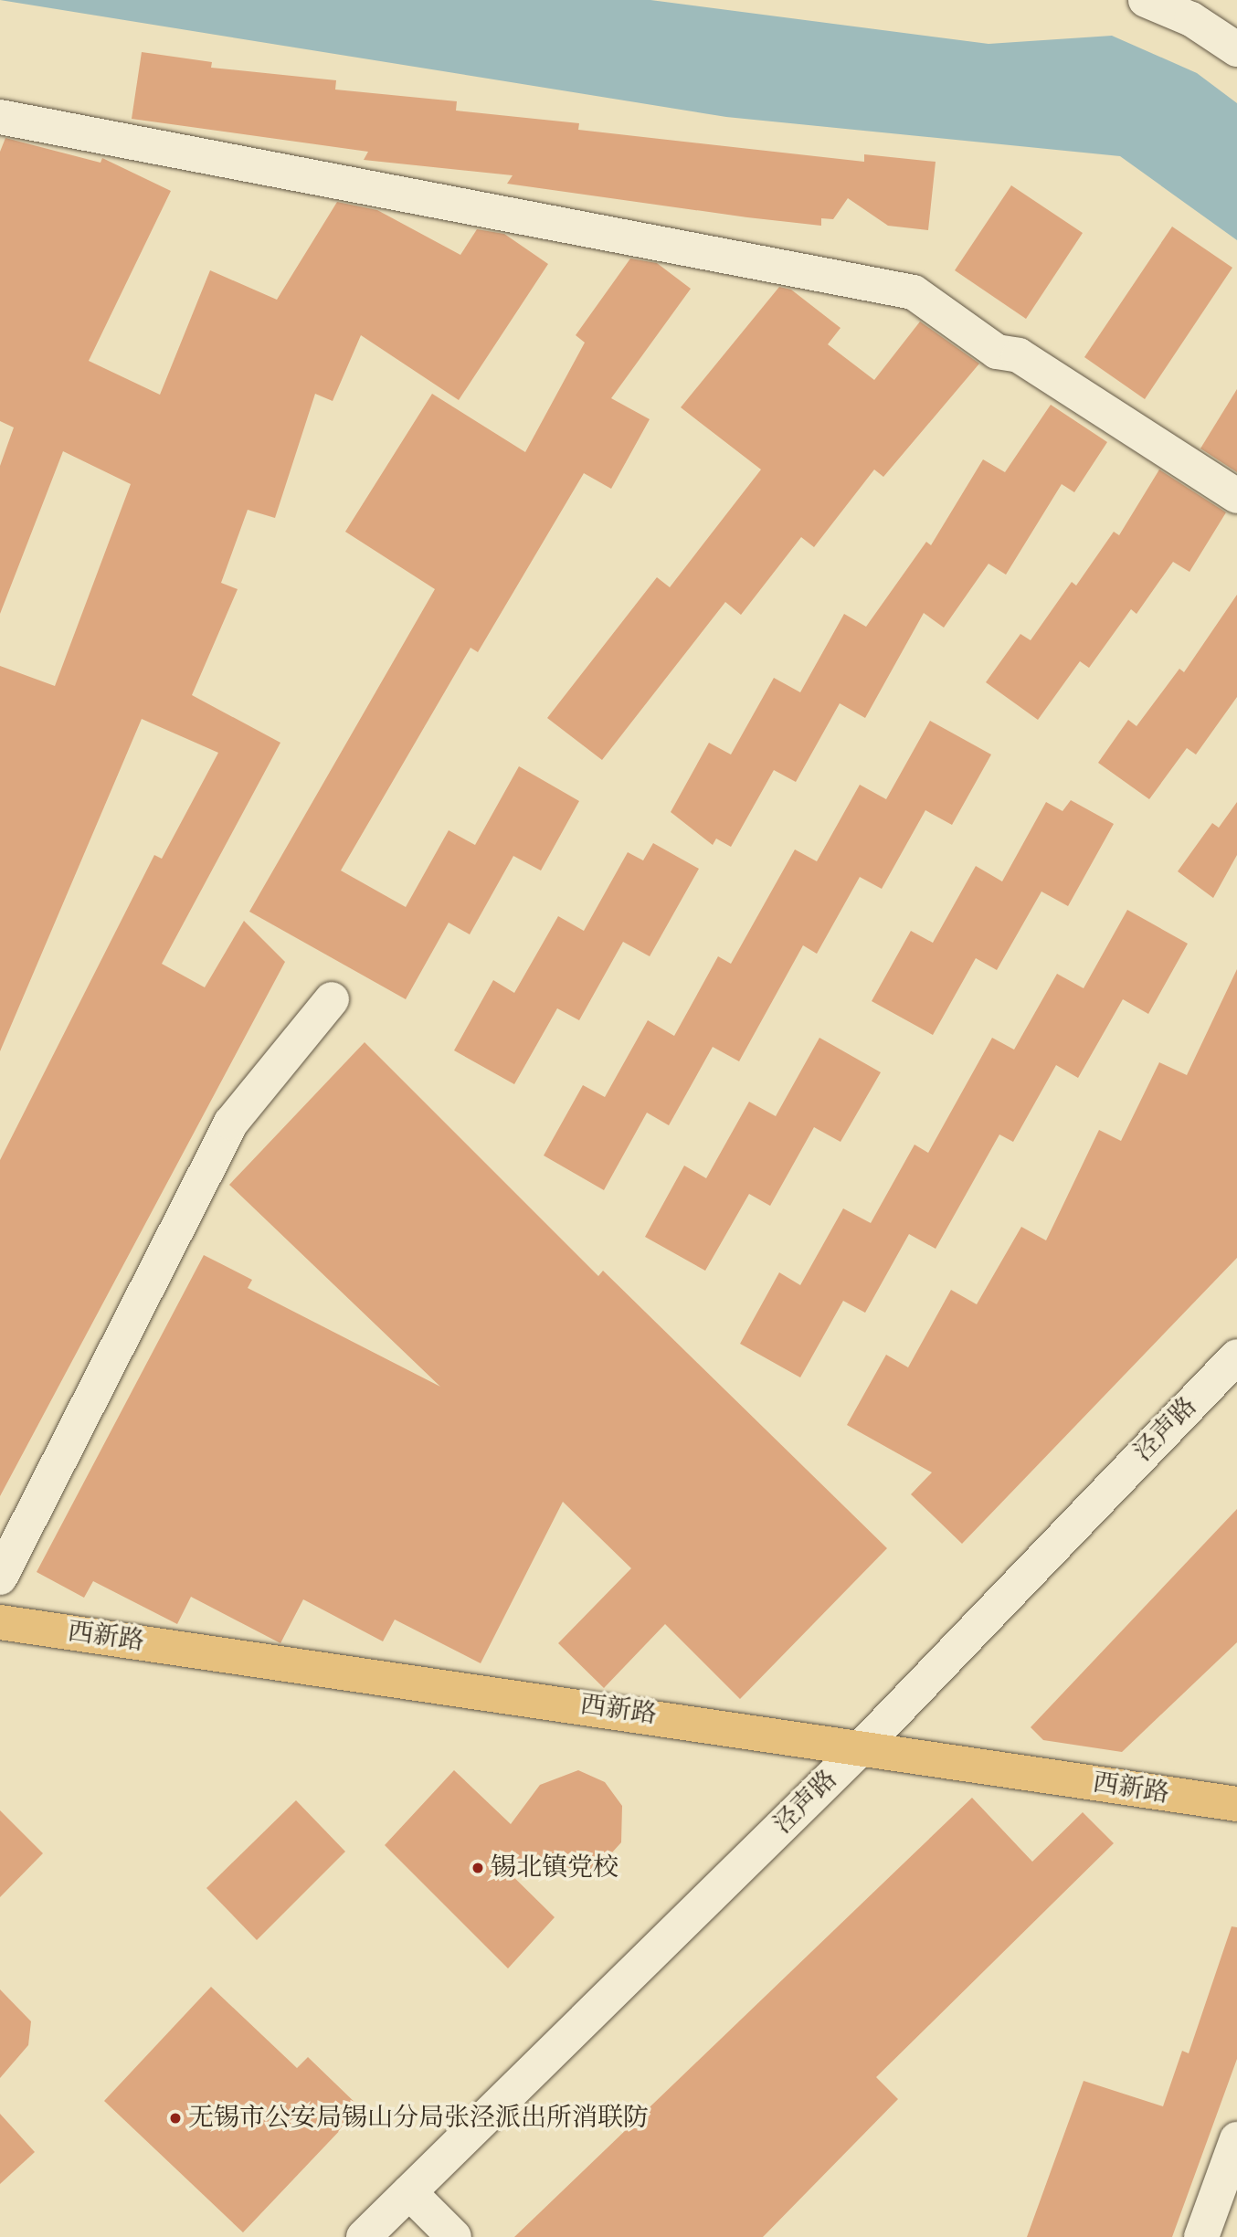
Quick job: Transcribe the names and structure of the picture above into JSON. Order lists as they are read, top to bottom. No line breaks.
{"streets":{"main road":["西新路"],"street":["泾声路"]},"crossings":[["泾声路","西新路"]],"places":["锡北镇党校","无锡市公安局锡山分局张泾派出所消联防"]}
